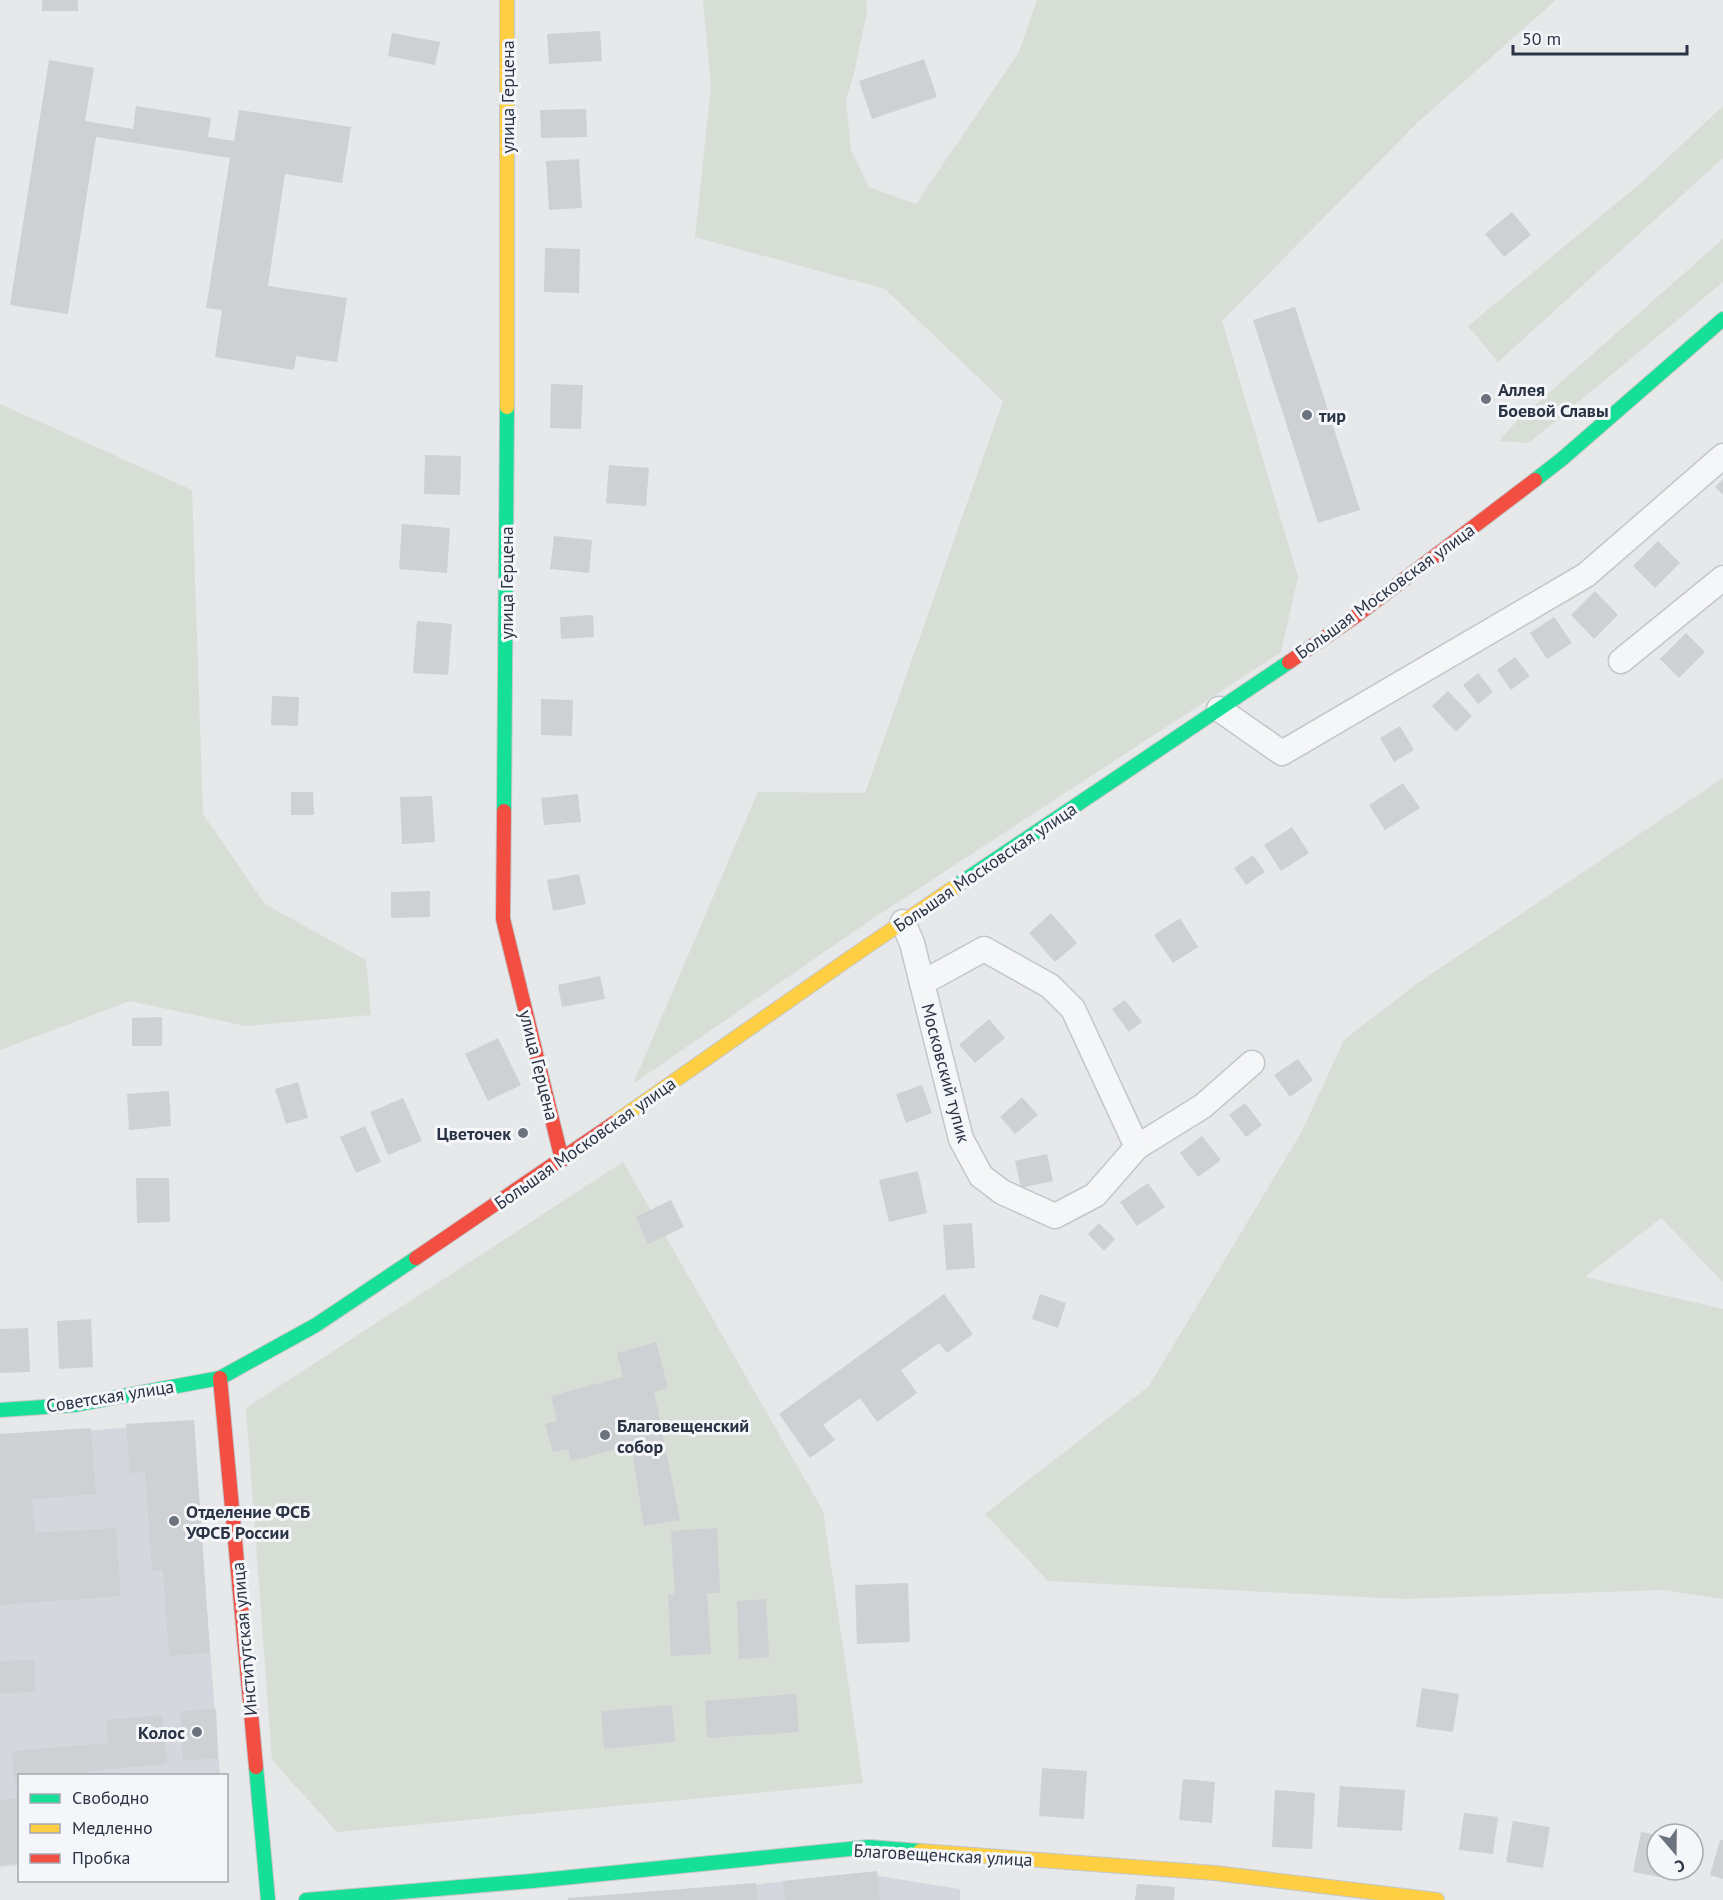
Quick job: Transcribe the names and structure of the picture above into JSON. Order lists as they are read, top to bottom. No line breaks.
{"streets":{"main road":["улица Герцена","Большая Московская улица","Советская улица","Институтская улица","Благовещенская улица"],"street":["Московский тупик"]},"crossings":[["улица Герцена","Большая Московская улица"],["Большая Московская улица","Московский тупик"],["Большая Московская улица","Советская улица"],["Большая Московская улица","Институтская улица"],["Советская улица","Институтская улица"]],"places":["Аллея Боевой Славы","тир","Цветочек","Благовещенский собор","Отделение ФСБ УФСБ России","Колос"],"legend":["Свободно","Медленно","Пробка"],"scale_bar":"50 m","north":"bottom"}
